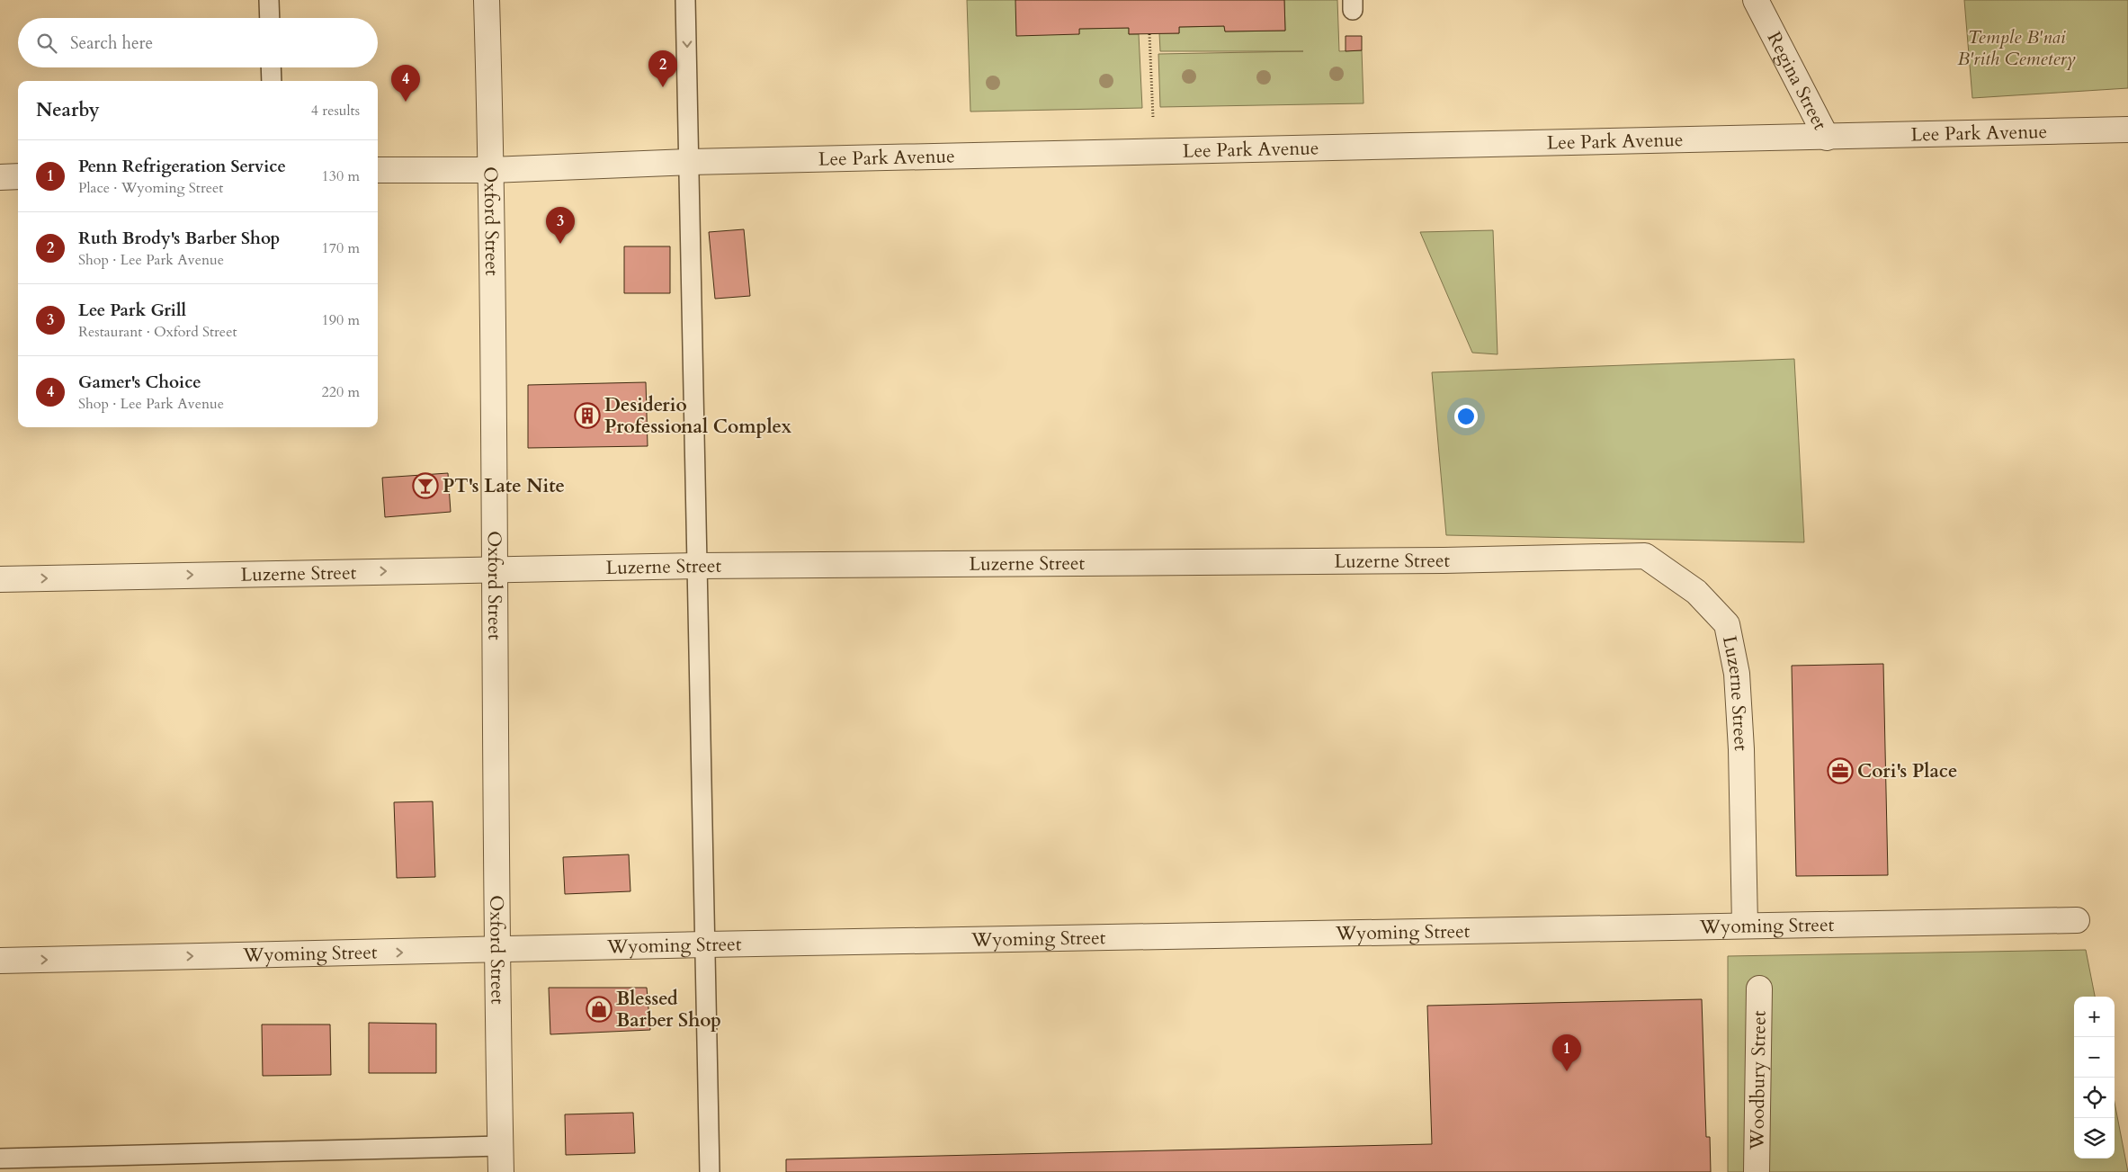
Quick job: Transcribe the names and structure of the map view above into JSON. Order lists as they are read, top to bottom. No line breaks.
{"streets":{"street":["Regina Street","Lee Park Avenue","Oxford Street","Luzerne Street","Wyoming Street","Woodbury Street"]},"crossings":[["Regina Street","Lee Park Avenue"],["Lee Park Avenue","Oxford Street"],["Oxford Street","Luzerne Street"],["Oxford Street","Wyoming Street"],["Luzerne Street","Wyoming Street"]],"parks":["Temple B'nai B'rith Cemetery"],"places":{"building":["Desiderio Professional Complex"],"bar":["PT's Late Nite"],"office":["Cori's Place"],"shop":["Blessed Barber Shop"]},"page":{"search":"Search here","pins":["2","4","3","1"],"heading":["Nearby","4 results"],"list":[{"mark":"1","name":"Penn Refrigeration Service","note":"Place · Wyoming Street","value":"130 m"},{"mark":"2","name":"Ruth Brody's Barber Shop","note":"Shop · Lee Park Avenue","value":"170 m"},{"mark":"3","name":"Lee Park Grill","note":"Restaurant · Oxford Street","value":"190 m"},{"mark":"4","name":"Gamer's Choice","note":"Shop · Lee Park Avenue","value":"220 m"}],"map_buttons":["+","−"]}}
